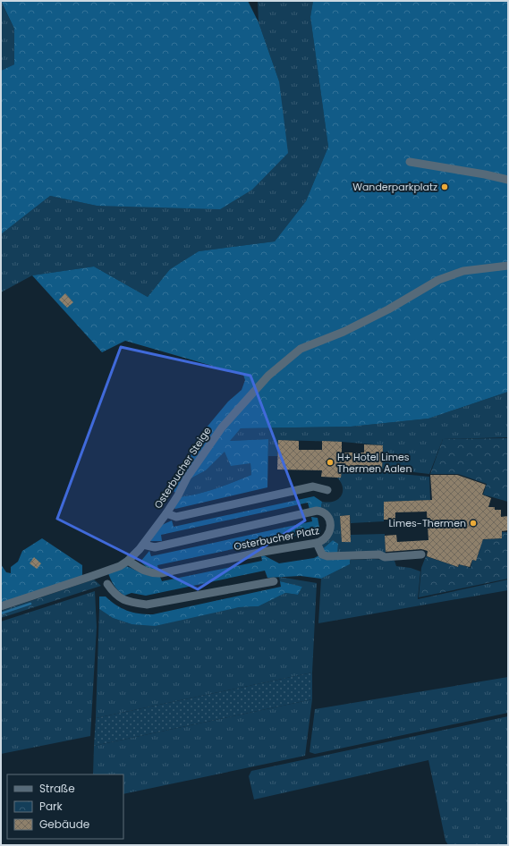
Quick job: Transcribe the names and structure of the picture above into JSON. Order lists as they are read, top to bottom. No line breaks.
{"streets":{"street":["Osterbucher Steige","Osterbucher Platz"]},"crossings":[["Osterbucher Steige","Osterbucher Platz"]],"places":["Wanderparkplatz","H+ Hotel Limes Thermen Aalen","Limes-Thermen"],"legend":["Straße","Park","Gebäude"]}
